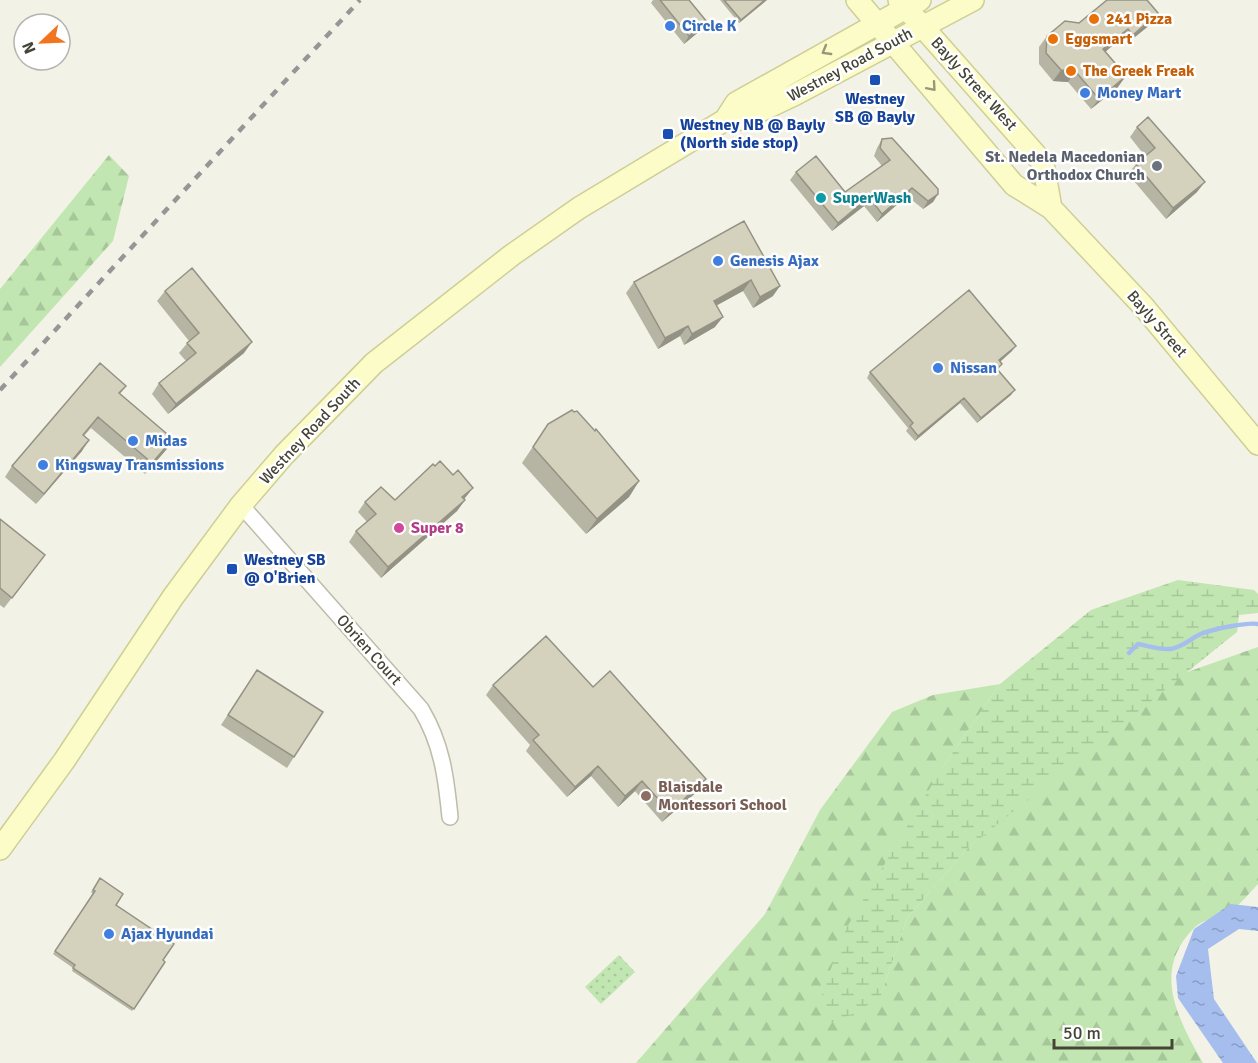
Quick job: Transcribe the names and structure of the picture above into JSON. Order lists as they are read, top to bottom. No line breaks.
{"streets":{"main road":["Westney Road South","Bayly Street West","Bayly Street"],"street":["Obrien Court"]},"crossings":[["Westney Road South","Bayly Street West"],["Westney Road South","Obrien Court"],["Bayly Street West","Bayly Street"]],"places":{"other":["241 Pizza","Circle K","Eggsmart","The Greek Freak","Money Mart","St. Nedela Macedonian Orthodox Church","SuperWash","Genesis Ajax","Nissan","Midas","Kingsway Transmissions","Super 8","Blaisdale Montessori School","Ajax Hyundai"],"transit":["Westney SB @ Bayly","Westney NB @ Bayly (North side stop)","Westney SB @ O'Brien"]},"scale_bar":"50 m","north":"bottom left"}
